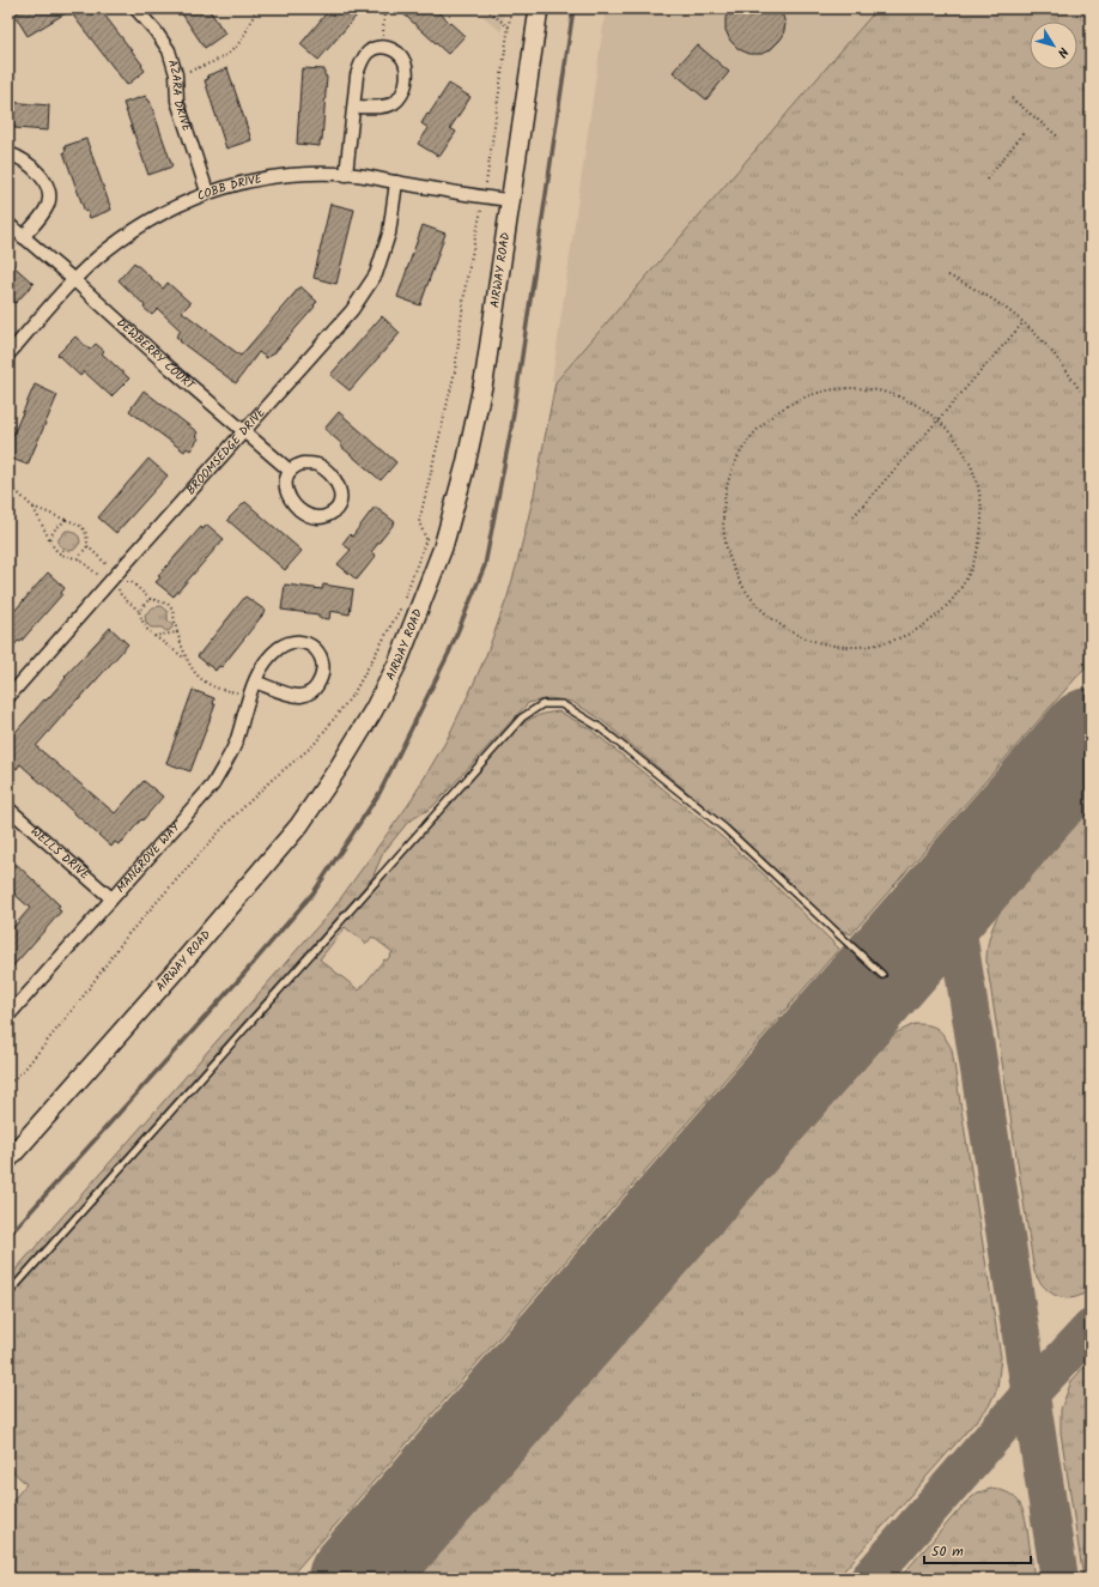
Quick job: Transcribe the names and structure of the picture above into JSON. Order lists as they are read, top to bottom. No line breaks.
{"streets":{"main road":["AIRWAY ROAD"],"street":["AZARA DRIVE","COBB DRIVE","DEWBERRY COURT","BROOMSEDGE DRIVE","WELLS DRIVE","MANGROVE WAY"]},"crossings":[["AZARA DRIVE","COBB DRIVE"],["COBB DRIVE","AIRWAY ROAD"],["COBB DRIVE","DEWBERRY COURT"],["COBB DRIVE","BROOMSEDGE DRIVE"],["DEWBERRY COURT","BROOMSEDGE DRIVE"],["WELLS DRIVE","MANGROVE WAY"]],"scale_bar":"50 m","north":"bottom right"}
